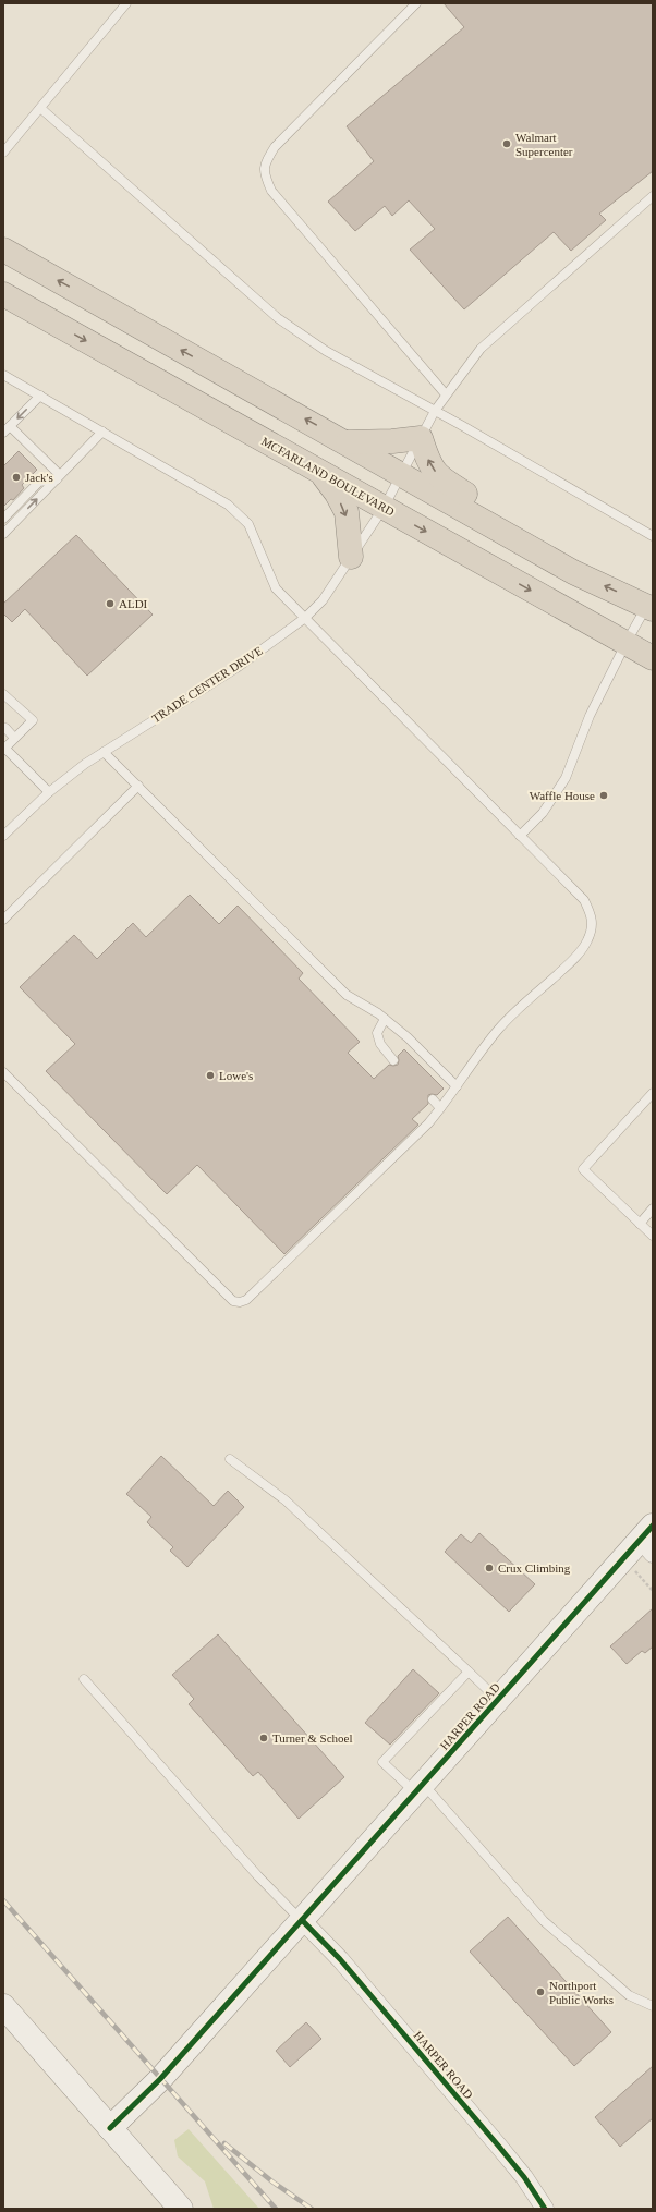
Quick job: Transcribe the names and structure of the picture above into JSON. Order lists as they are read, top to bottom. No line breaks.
{"streets":{"highway":["MCFARLAND BOULEVARD"],"street":["HARPER ROAD"],"lane":["TRADE CENTER DRIVE"]},"crossings":[["MCFARLAND BOULEVARD","TRADE CENTER DRIVE"]],"places":["Walmart Supercenter","Jack's","ALDI","Waffle House","Lowe's","Crux Climbing","Turner & Schoel","Northport Public Works"]}
